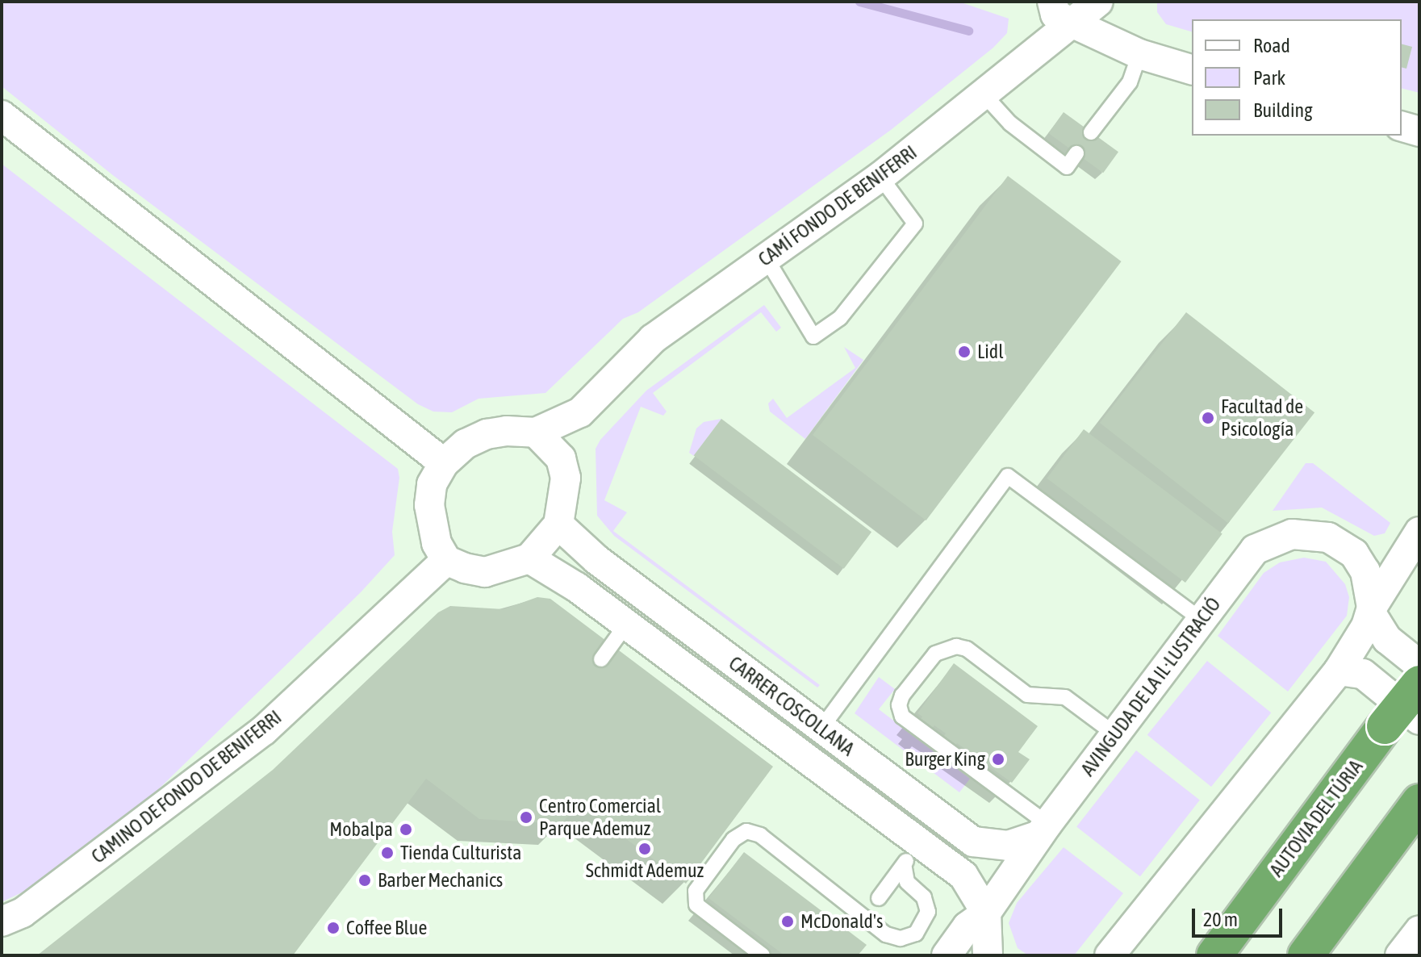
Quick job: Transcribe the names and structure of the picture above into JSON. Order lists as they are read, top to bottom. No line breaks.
{"streets":{"highway":["AUTOVIA DEL TÚRIA"],"street":["CAMÍ FONDO DE BENIFERRI","AVINGUDA DE LA IL·LUSTRACIÓ","CARRER COSCOLLANA","CAMINO DE FONDO DE BENIFERRI"]},"crossings":[["CAMÍ FONDO DE BENIFERRI","CARRER COSCOLLANA"],["CAMÍ FONDO DE BENIFERRI","CAMINO DE FONDO DE BENIFERRI"],["AVINGUDA DE LA IL·LUSTRACIÓ","CARRER COSCOLLANA"],["CARRER COSCOLLANA","CAMINO DE FONDO DE BENIFERRI"]],"places":["Lidl","Facultad de Psicología","Burger King","Centro Comercial Parque Ademuz","Mobalpa","Schmidt Ademuz","Tienda Culturista","Barber Mechanics","McDonald's","Coffee Blue"],"legend":["Road","Park","Building"],"scale_bar":"20 m"}
